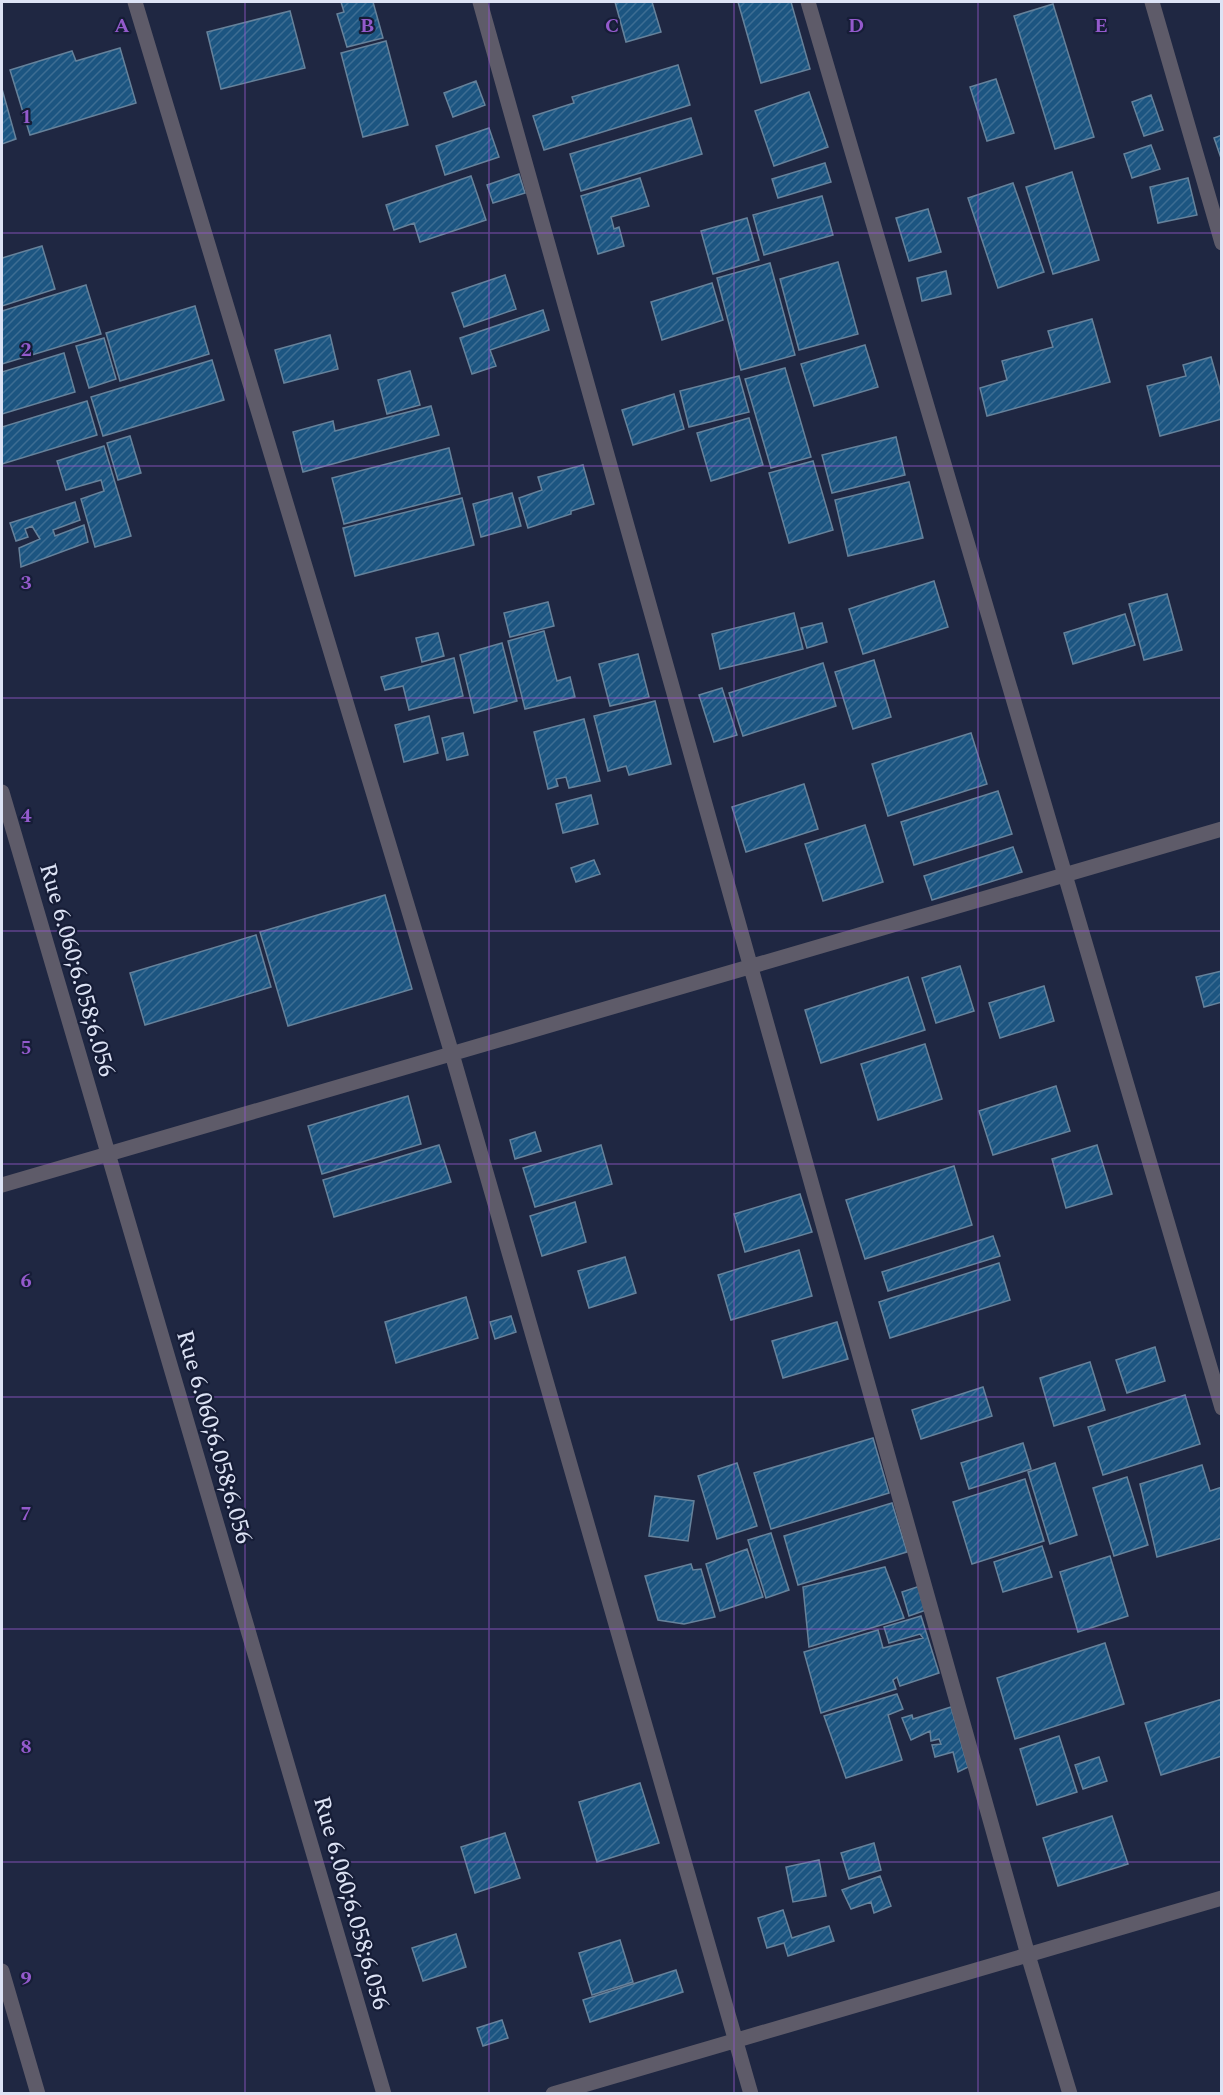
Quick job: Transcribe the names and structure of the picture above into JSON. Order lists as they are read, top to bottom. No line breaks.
{"streets":{"street":["Rue 6.060;6.058;6.056"]},"grid":{"columns":["A","B","C","D","E"],"rows":["1","2","3","4","5","6","7","8","9"]}}
